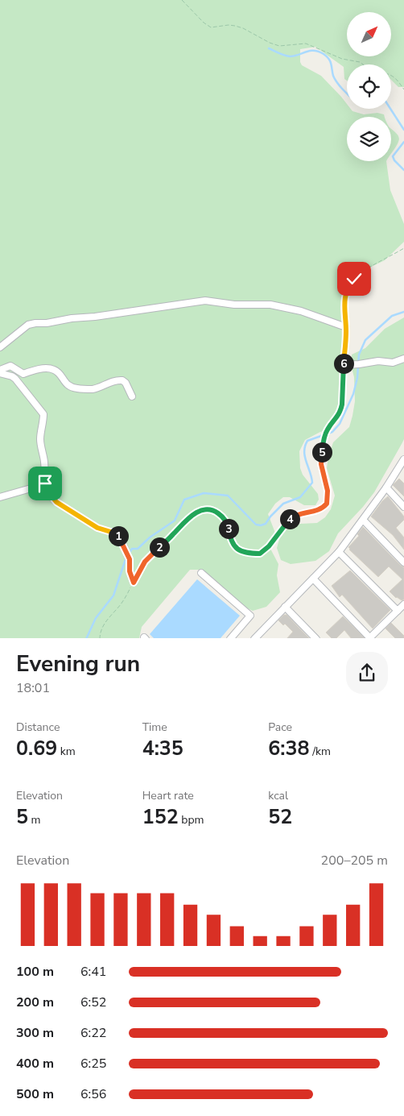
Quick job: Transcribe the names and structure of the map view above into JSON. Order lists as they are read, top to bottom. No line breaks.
{"north":"top right","page":{"pins":["6","5","4","3","1","2"],"heading":["Evening run","18:01"],"stats":[["Distance","0.69 km"],["Time","4:35"],["Pace","6:38 /km"],["Elevation","5 m"],["Heart rate","152 bpm"],["kcal","52"]],"chart":["Elevation","200–205 m"],"list":[{"name":"100 m","note":"6:41"},{"name":"200 m","note":"6:52"},{"name":"300 m","note":"6:22"},{"name":"400 m","note":"6:25"},{"name":"500 m","note":"6:56"}]}}
